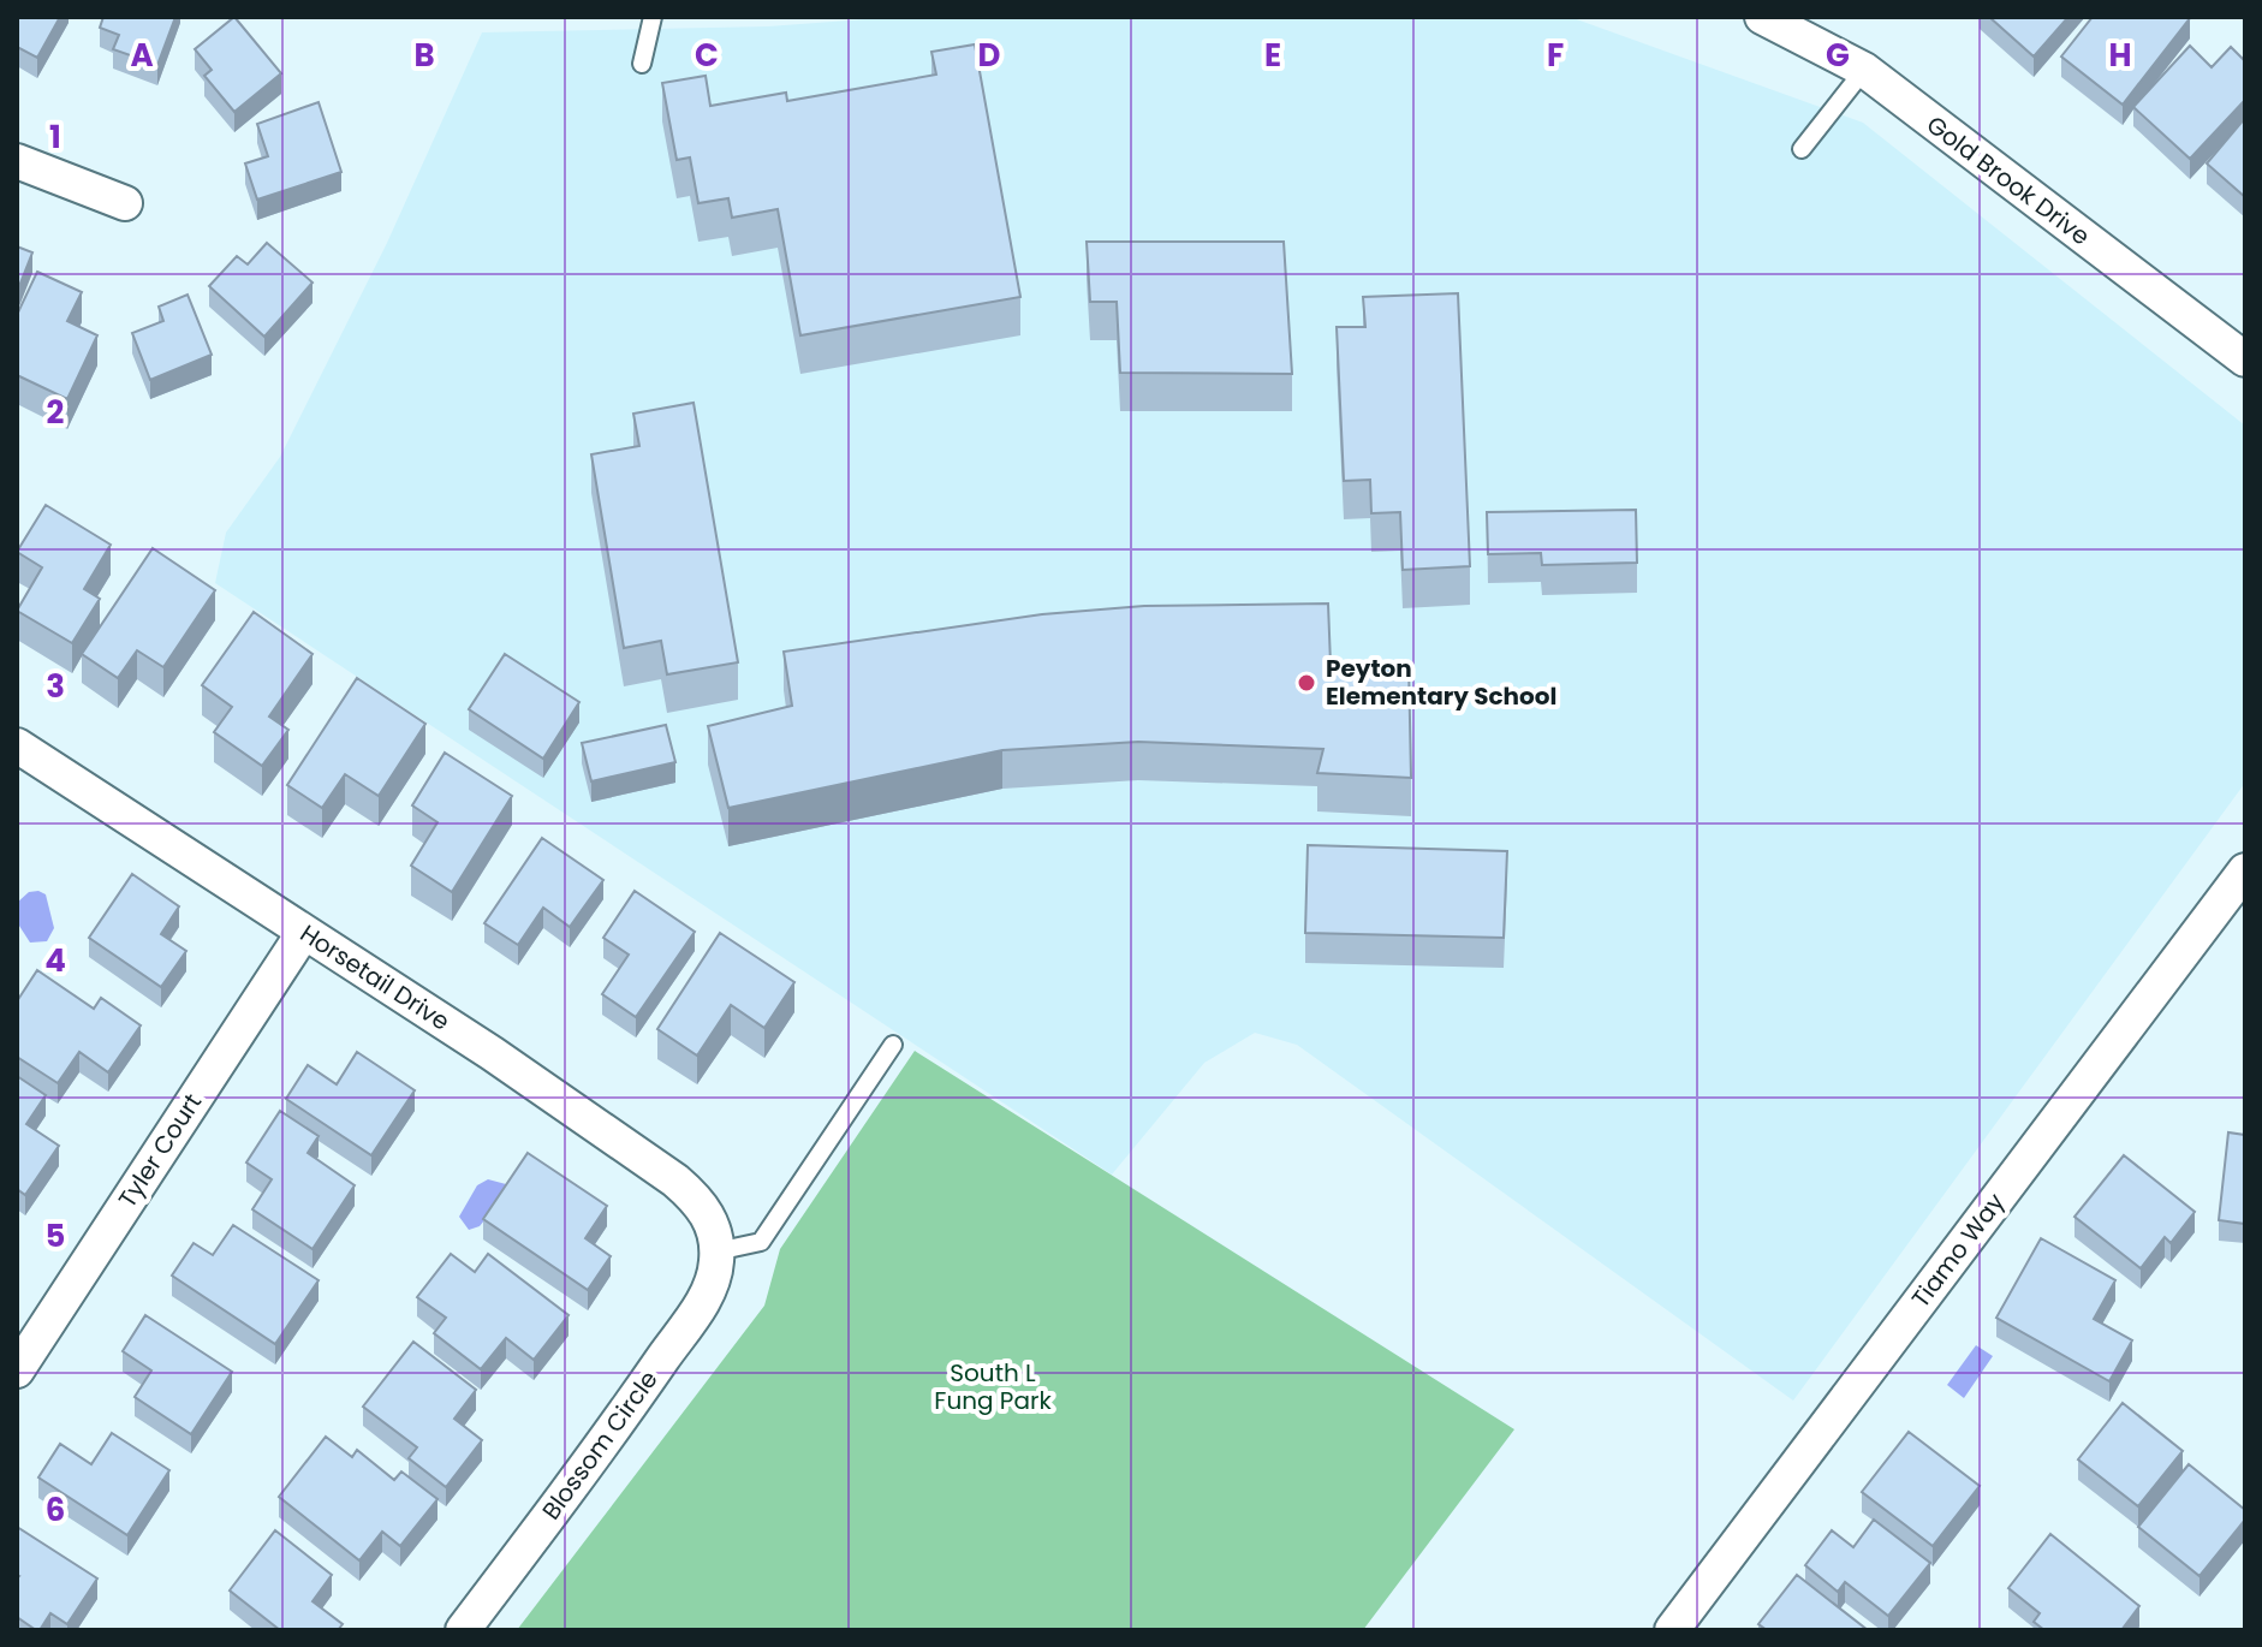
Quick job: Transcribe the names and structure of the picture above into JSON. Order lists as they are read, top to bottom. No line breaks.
{"streets":{"street":["Gold Brook Drive","Horsetail Drive","Tyler Court","Tiamo Way","Blossom Circle"]},"crossings":[["Horsetail Drive","Tyler Court"],["Horsetail Drive","Blossom Circle"]],"parks":["South L Fung Park"],"places":["Peyton Elementary School"],"grid":{"columns":["A","B","C","D","E","F","G","H"],"rows":["1","2","3","4","5","6"]}}
